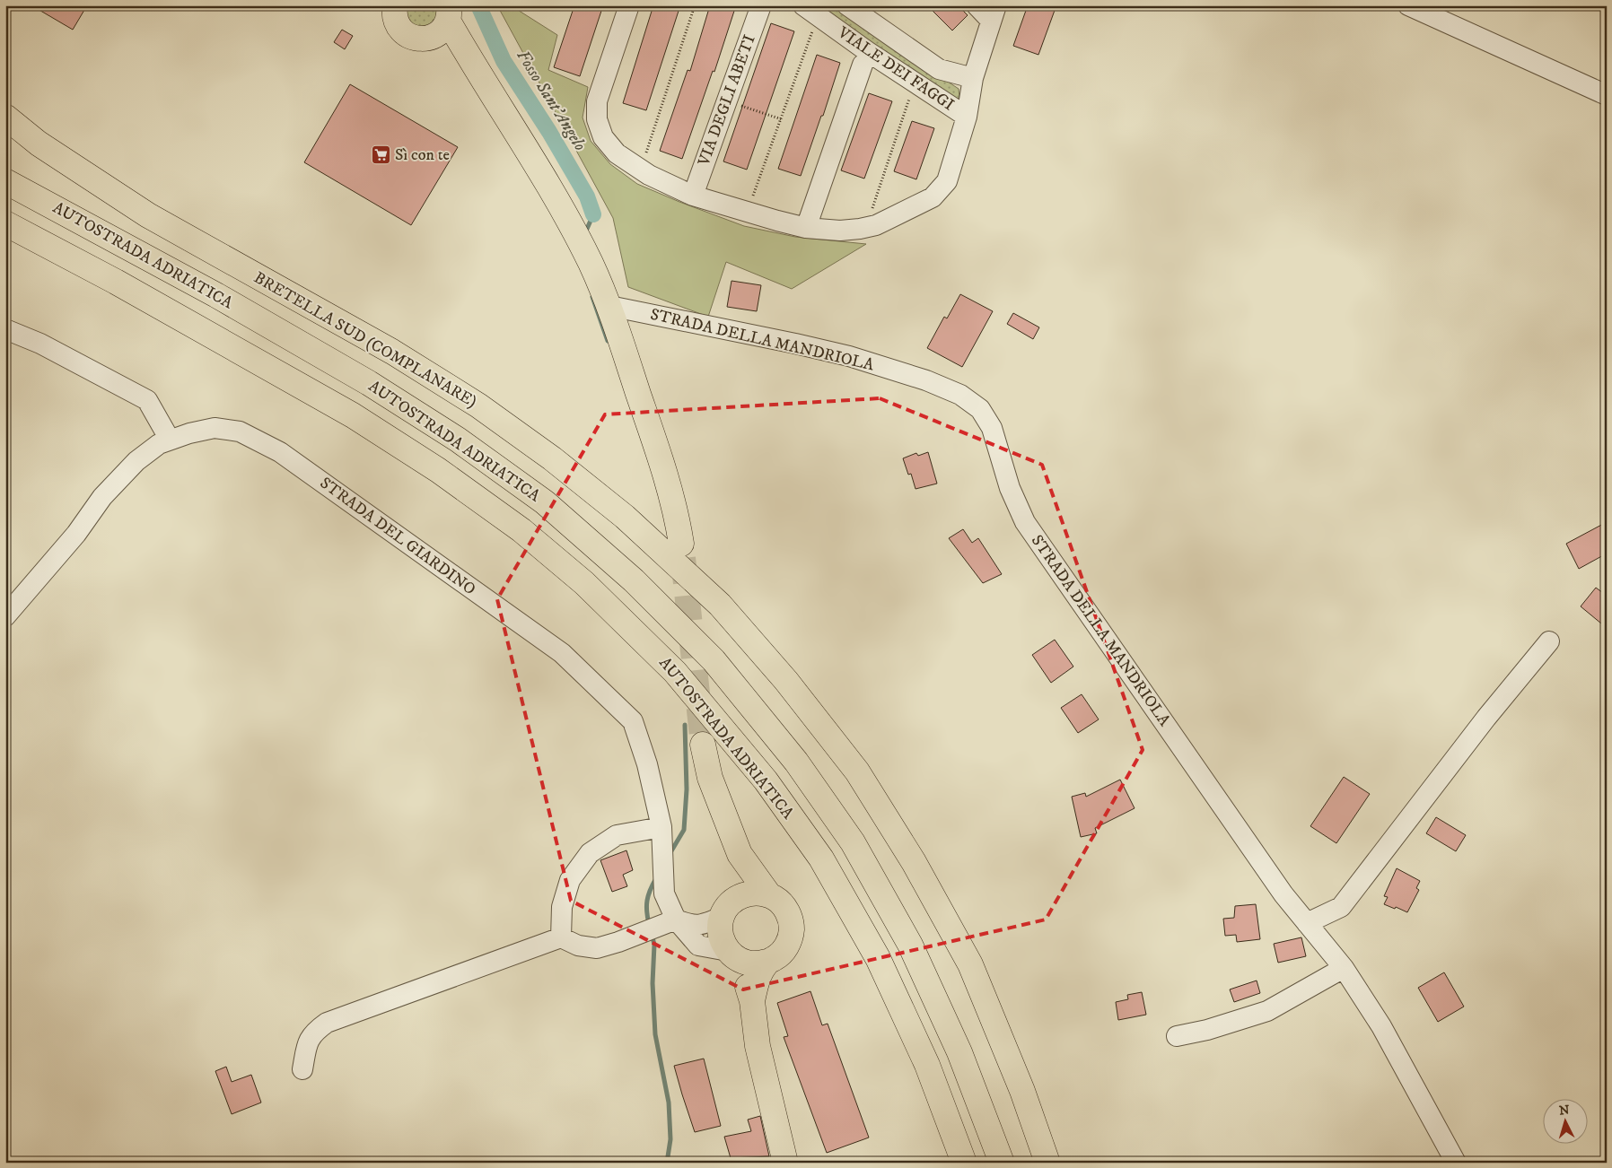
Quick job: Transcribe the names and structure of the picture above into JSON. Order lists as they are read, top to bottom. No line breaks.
{"streets":{"main road":["AUTOSTRADA ADRIATICA","BRETELLA SUD (COMPLANARE)"],"street":["VIALE DEI FAGGI","VIA DEGLI ABETI","STRADA DELLA MANDRIOLA","STRADA DEL GIARDINO"]},"crossings":[["VIALE DEI FAGGI","VIA DEGLI ABETI"]],"water":["Fosso Sant'Angelo"],"places":{"supermarket":["Sì con te"]},"north":"top"}
